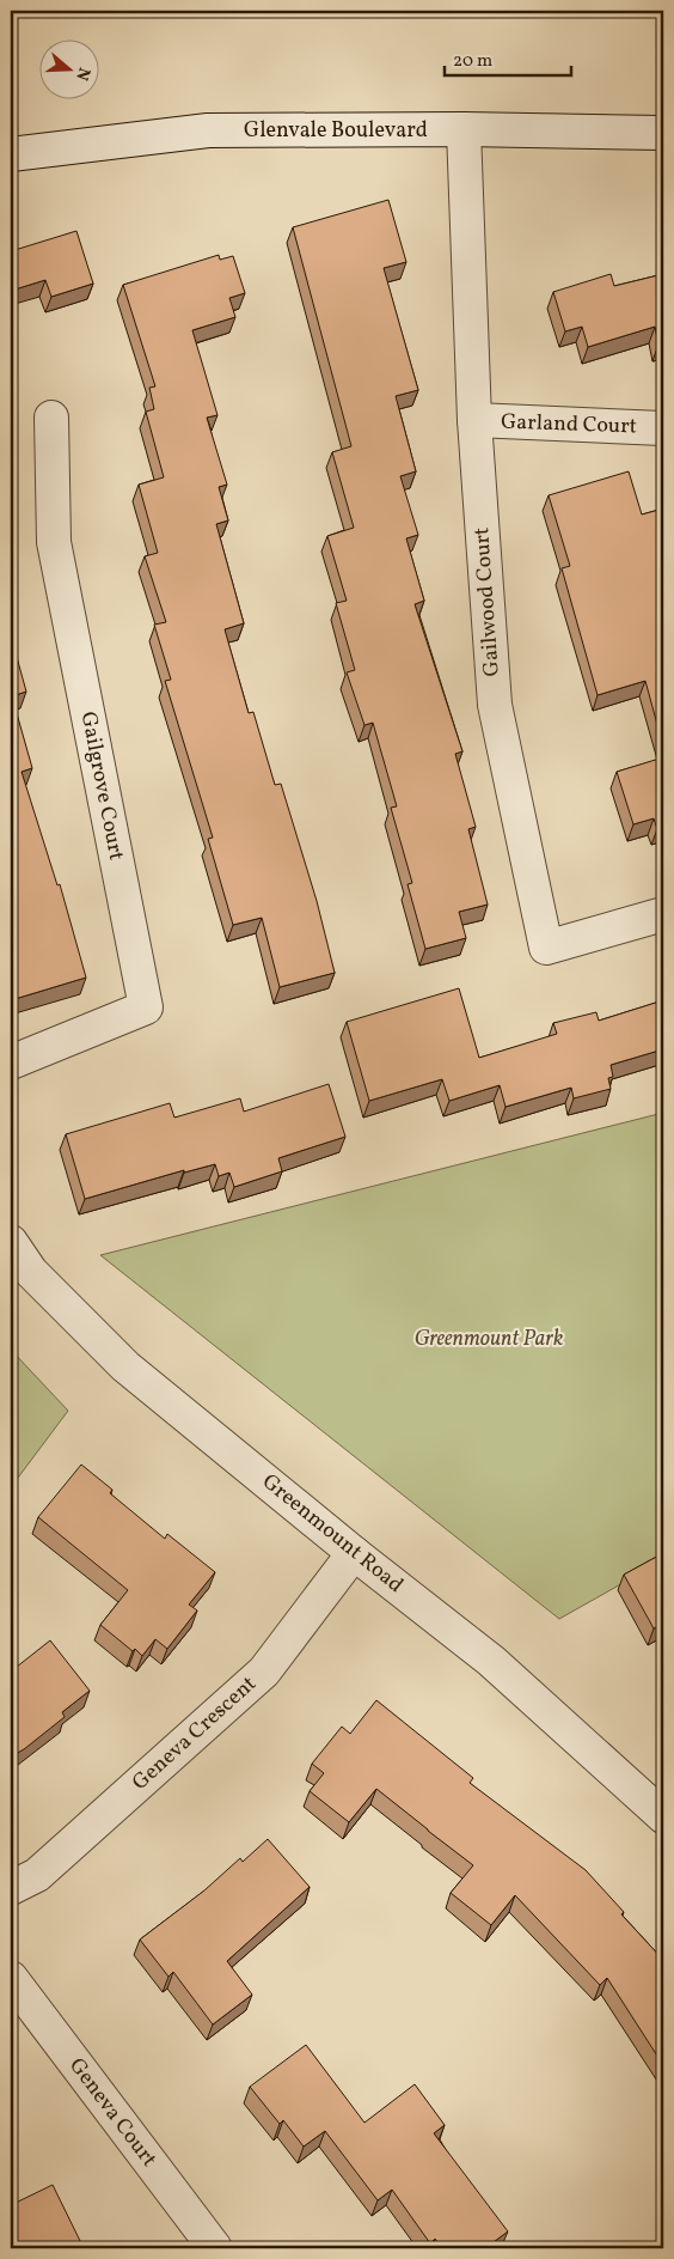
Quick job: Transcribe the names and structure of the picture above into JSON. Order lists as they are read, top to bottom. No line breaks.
{"streets":{"street":["Glenvale Boulevard","Garland Court","Gailwood Court","Gailgrove Court","Greenmount Road","Geneva Crescent","Geneva Court"]},"crossings":[["Glenvale Boulevard","Gailwood Court"],["Garland Court","Gailwood Court"],["Greenmount Road","Geneva Crescent"]],"parks":["Greenmount Park"],"scale_bar":"20 m","north":"right"}
